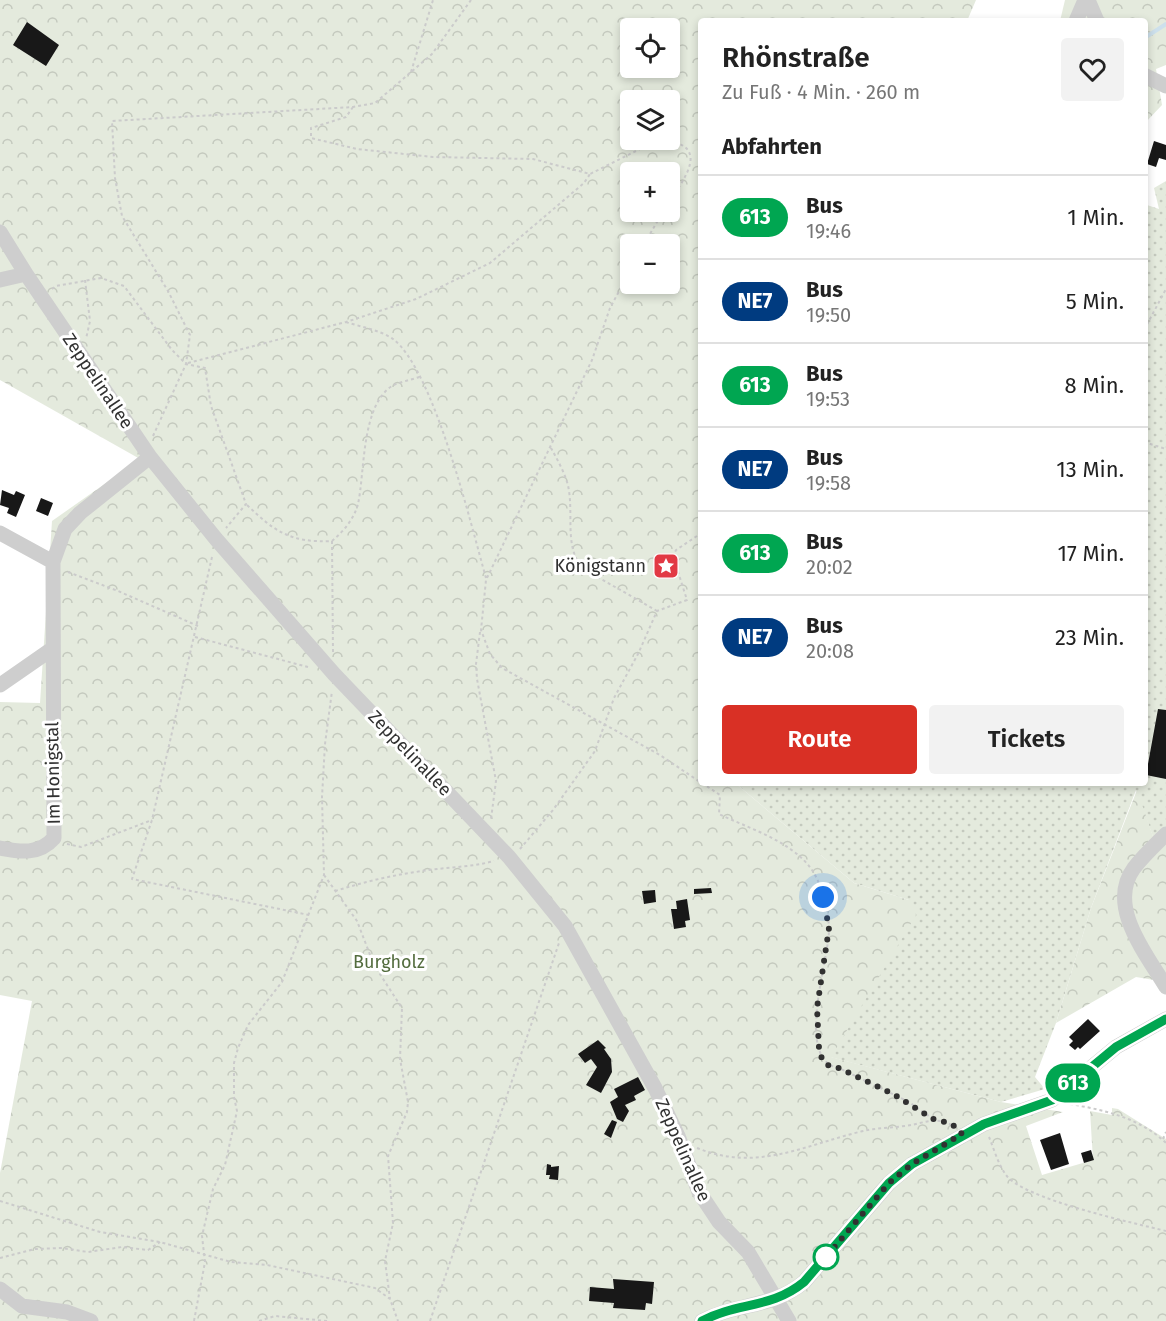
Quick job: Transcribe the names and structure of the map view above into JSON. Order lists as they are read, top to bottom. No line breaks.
{"streets":{"street":["Zeppelinallee","Im Honigstal"]},"crossings":[["Zeppelinallee","Im Honigstal"]],"parks":["Burgholz"],"places":{"place":["Königstann"]},"lines":["bus line 613"],"page":{"on_map":"613","map_buttons":["+","−"],"heading":[["Rhönstraße","Zu Fuß · 4 Min. · 260 m"],"Abfahrten"],"list":[{"mark":"613","name":"Bus","note":"19:46","value":"1 Min."},{"mark":"NE7","name":"Bus","note":"19:50","value":"5 Min."},{"mark":"613","name":"Bus","note":"19:53","value":"8 Min."},{"mark":"NE7","name":"Bus","note":"19:58","value":"13 Min."},{"mark":"613","name":"Bus","note":"20:02","value":"17 Min."},{"mark":"NE7","name":"Bus","note":"20:08","value":"23 Min."}],"buttons":["Route","Tickets"]}}
